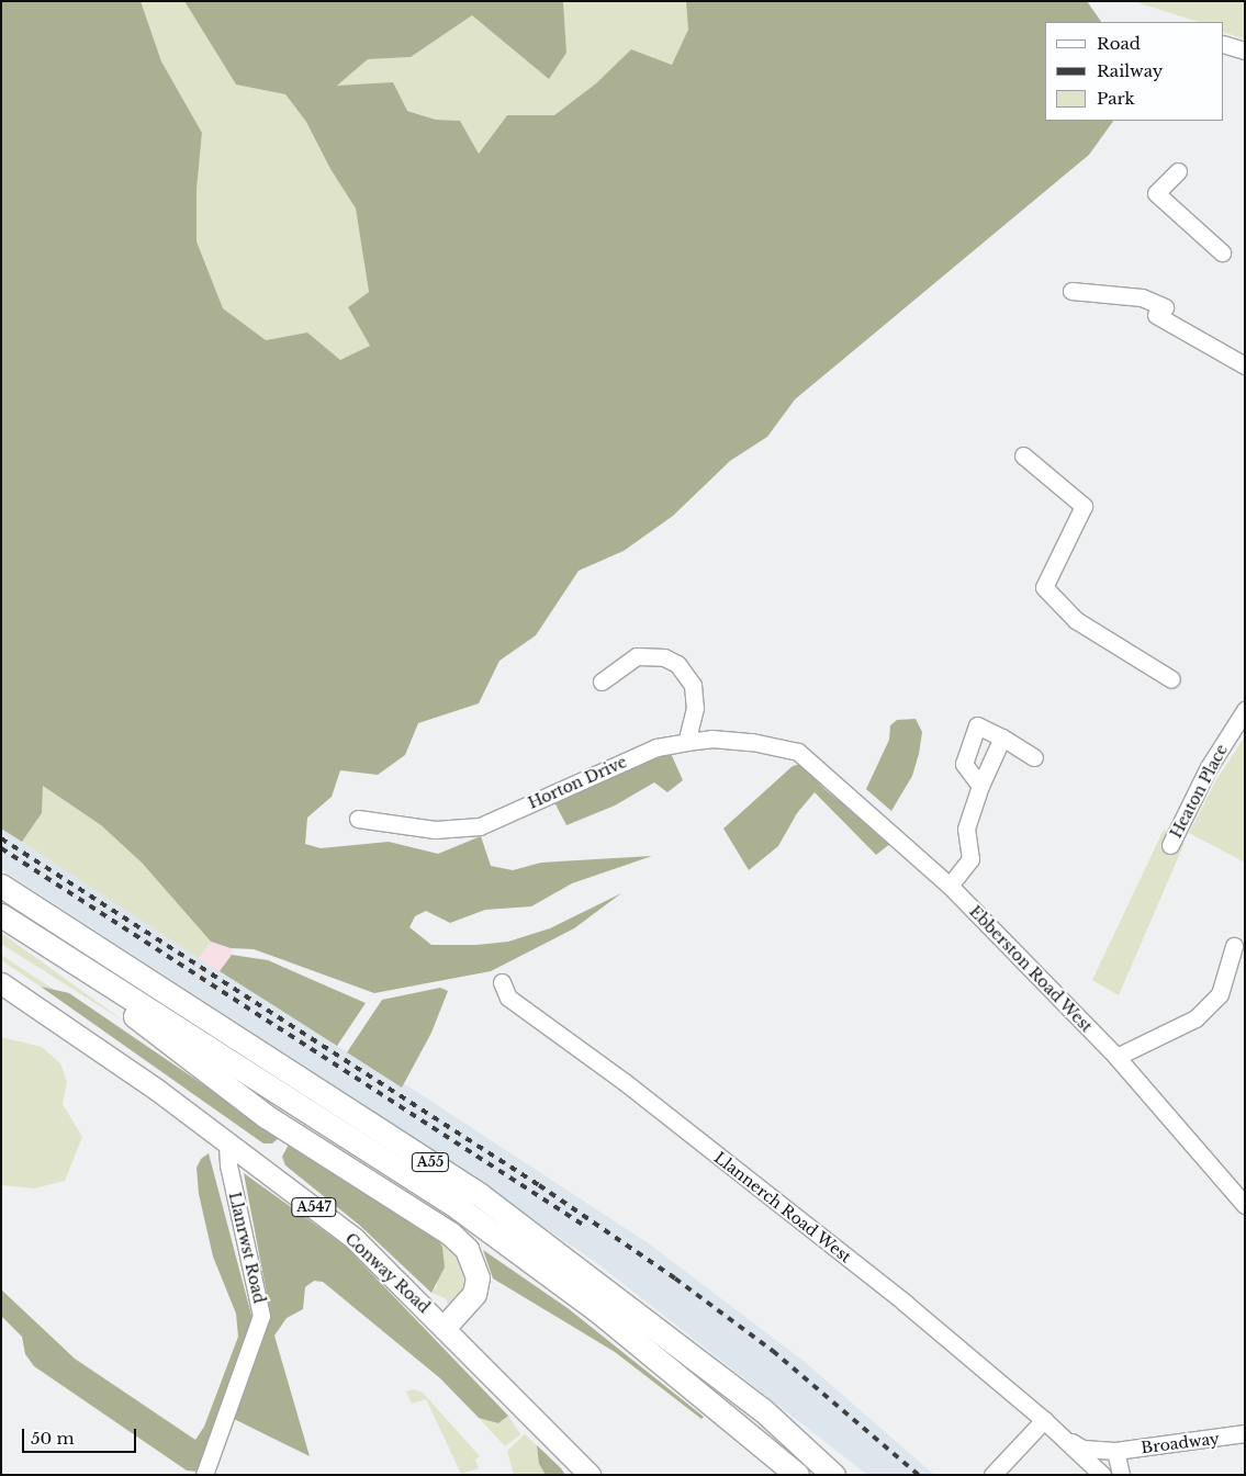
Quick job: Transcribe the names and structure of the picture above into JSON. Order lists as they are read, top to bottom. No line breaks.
{"streets":{"highway":["A55"],"main road":["A547","Conway Road"],"street":["Horton Drive","Heaton Place","Ebberston Road West","Llannerch Road West","Llanrwst Road","Broadway"]},"crossings":[["Horton Drive","Ebberston Road West"],["Llannerch Road West","Broadway"],["Llanrwst Road","Conway Road"]],"legend":["Road","Railway","Park"],"scale_bar":"50 m"}
